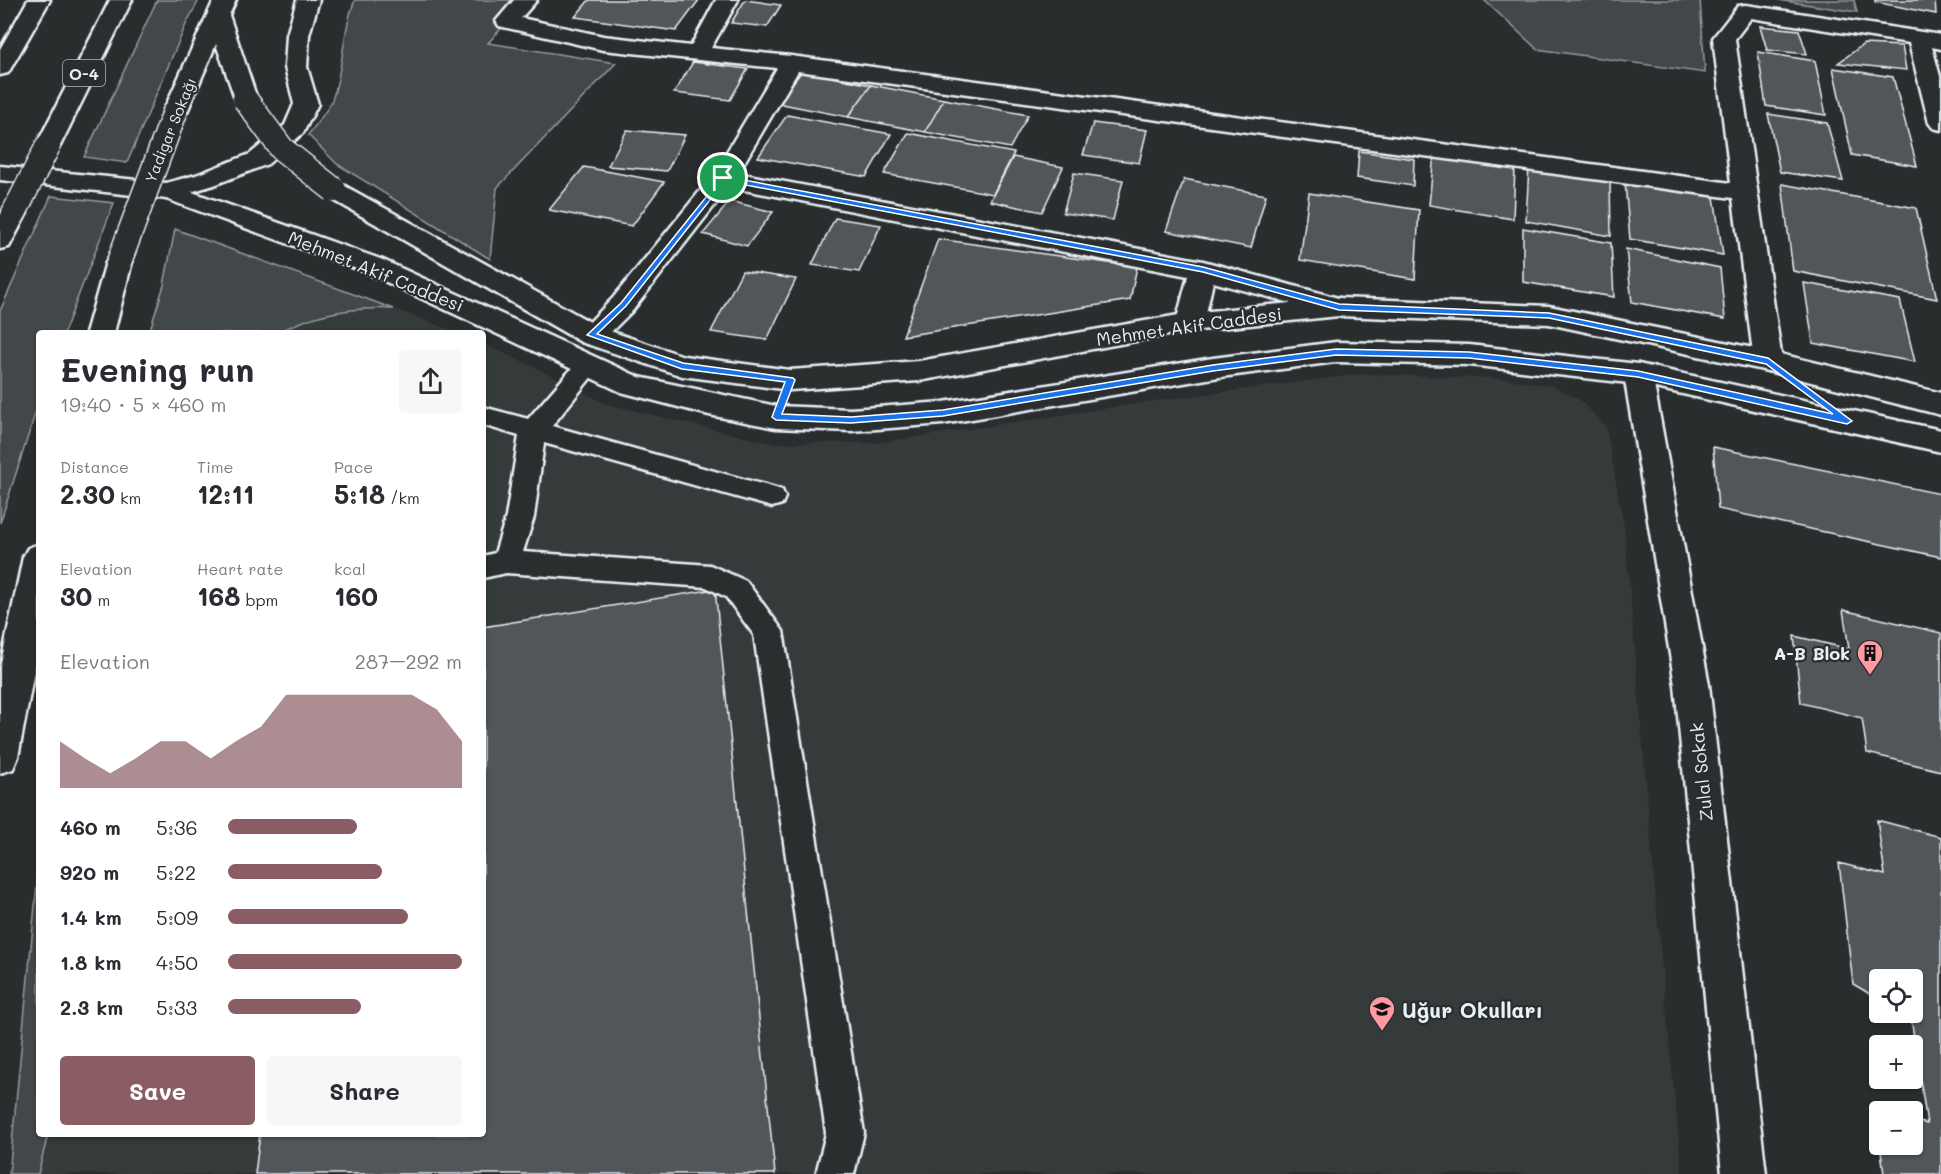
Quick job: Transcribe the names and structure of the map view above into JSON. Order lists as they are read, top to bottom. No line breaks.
{"streets":{"main road":["O-4","Yadigar Sokağı","Mehmet Akif Caddesi","Zulal Sokak"]},"crossings":[["Yadigar Sokağı","Mehmet Akif Caddesi"],["Mehmet Akif Caddesi","Zulal Sokak"]],"places":{"building":["A-B Blok"],"school or university":["Uğur Okulları"]},"page":{"heading":["Evening run","19:40 · 5 × 460 m"],"stats":[["Distance","2.30 km"],["Time","12:11"],["Pace","5:18 /km"],["Elevation","30 m"],["Heart rate","168 bpm"],["kcal","160"]],"chart":["Elevation","287–292 m"],"list":[{"name":"460 m","note":"5:36"},{"name":"920 m","note":"5:22"},{"name":"1.4 km","note":"5:09"},{"name":"1.8 km","note":"4:50"},{"name":"2.3 km","note":"5:33"}],"map_buttons":["+","−"],"buttons":["Save","Share"]}}
